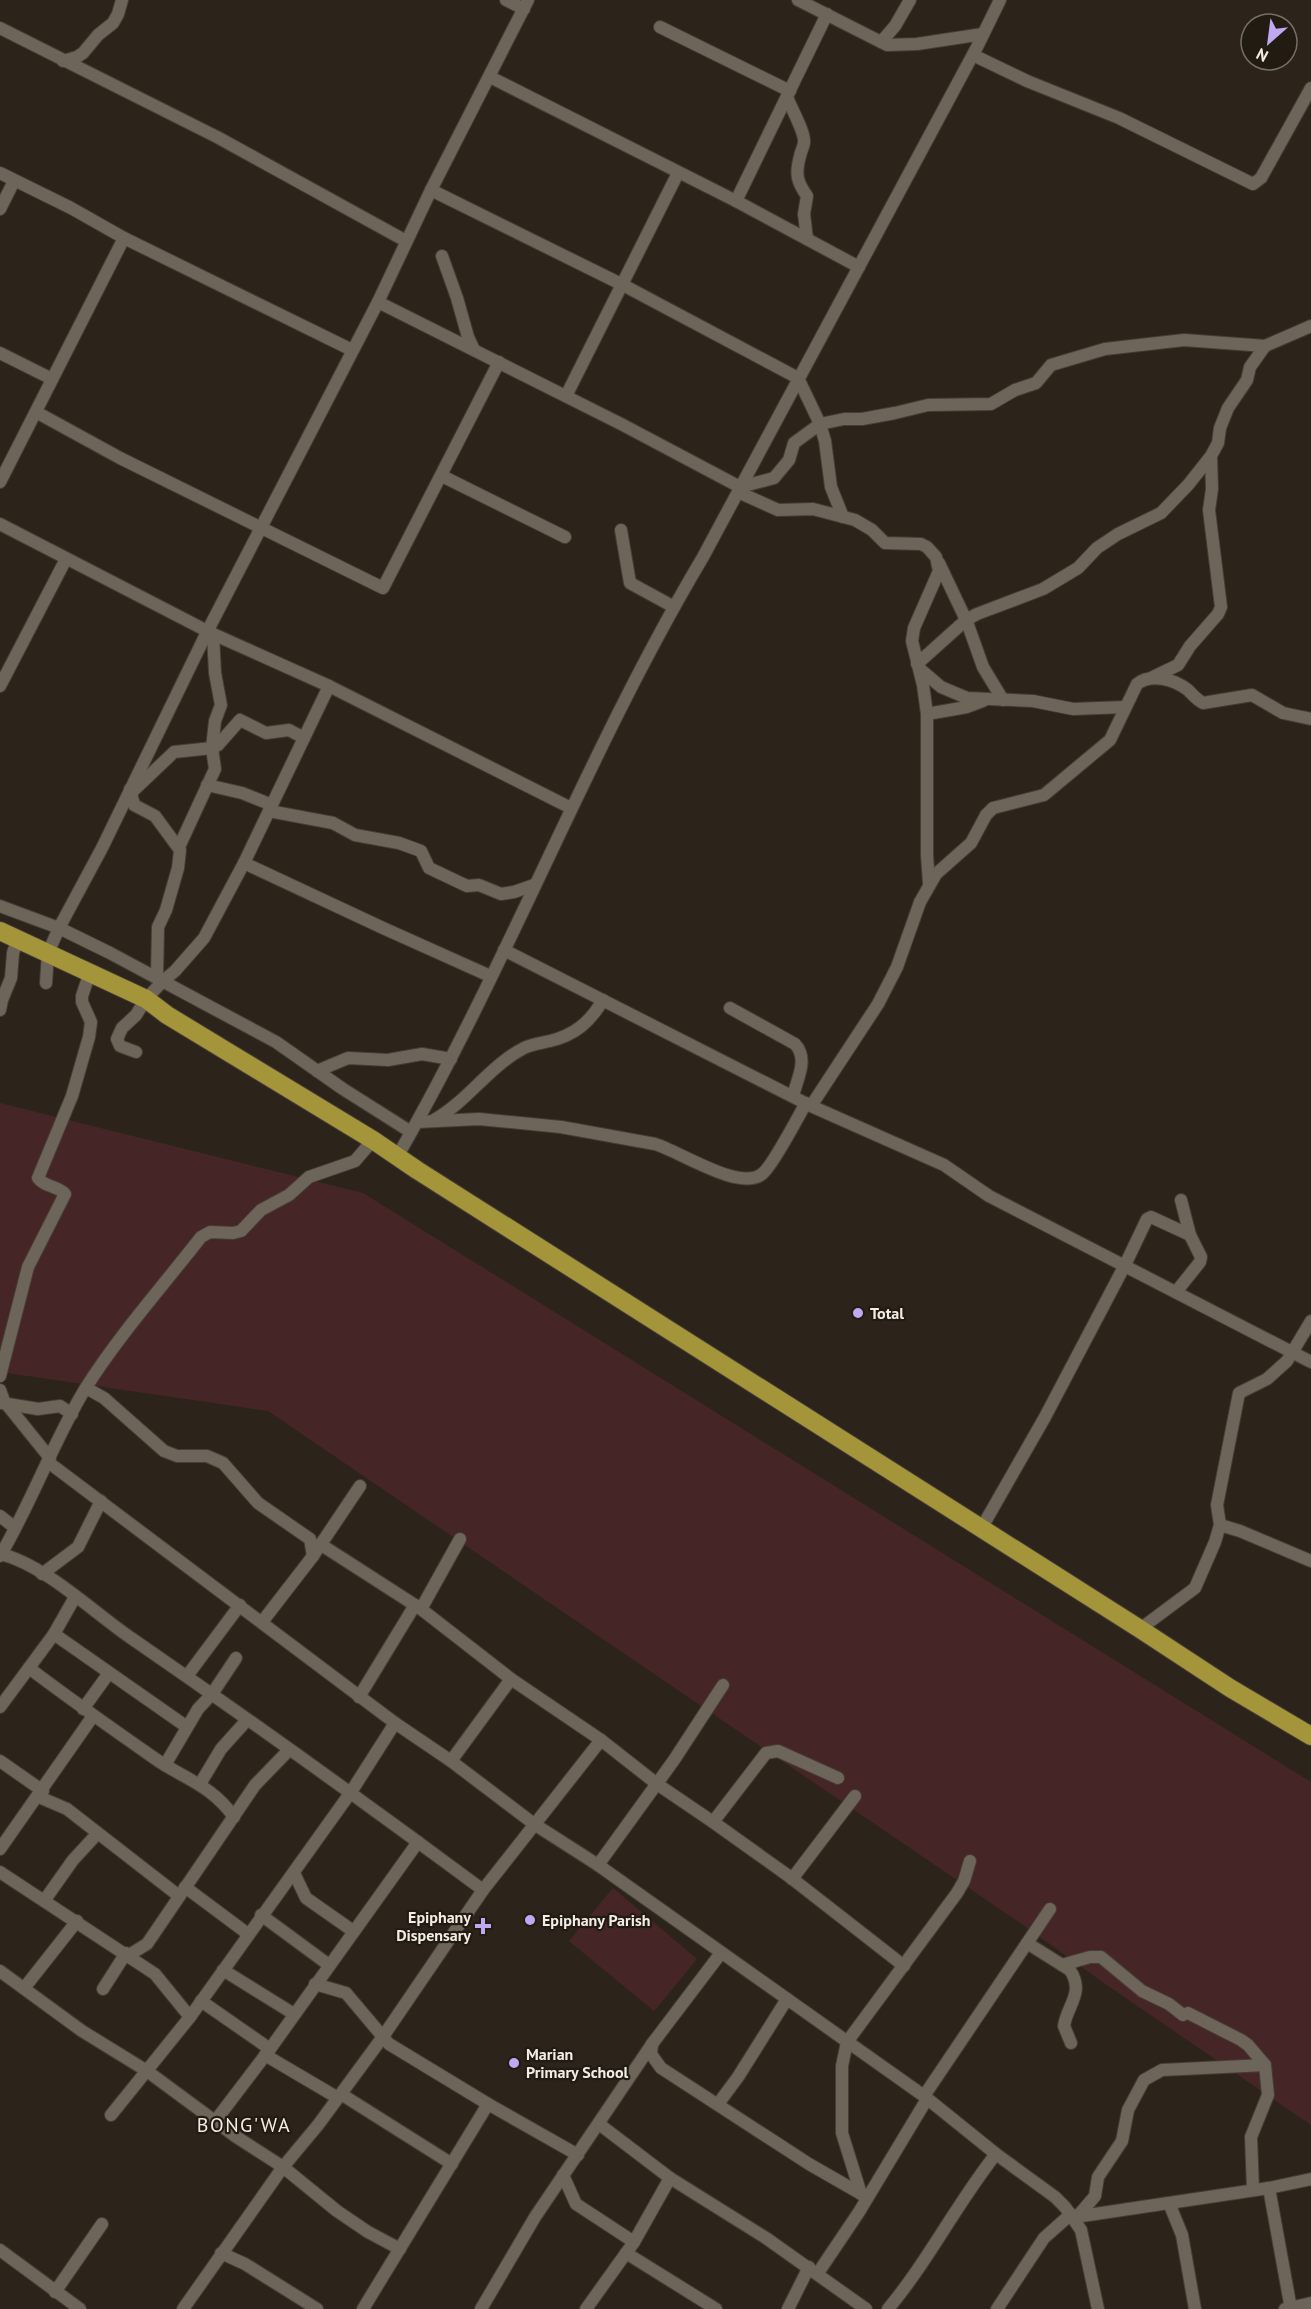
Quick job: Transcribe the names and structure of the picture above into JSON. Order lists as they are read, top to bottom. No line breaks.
{"districts":["BONG'WA"],"places":{"other":["Total","Epiphany Parish","Marian Primary School"],"health":["Epiphany Dispensary"]},"north":"bottom left"}
